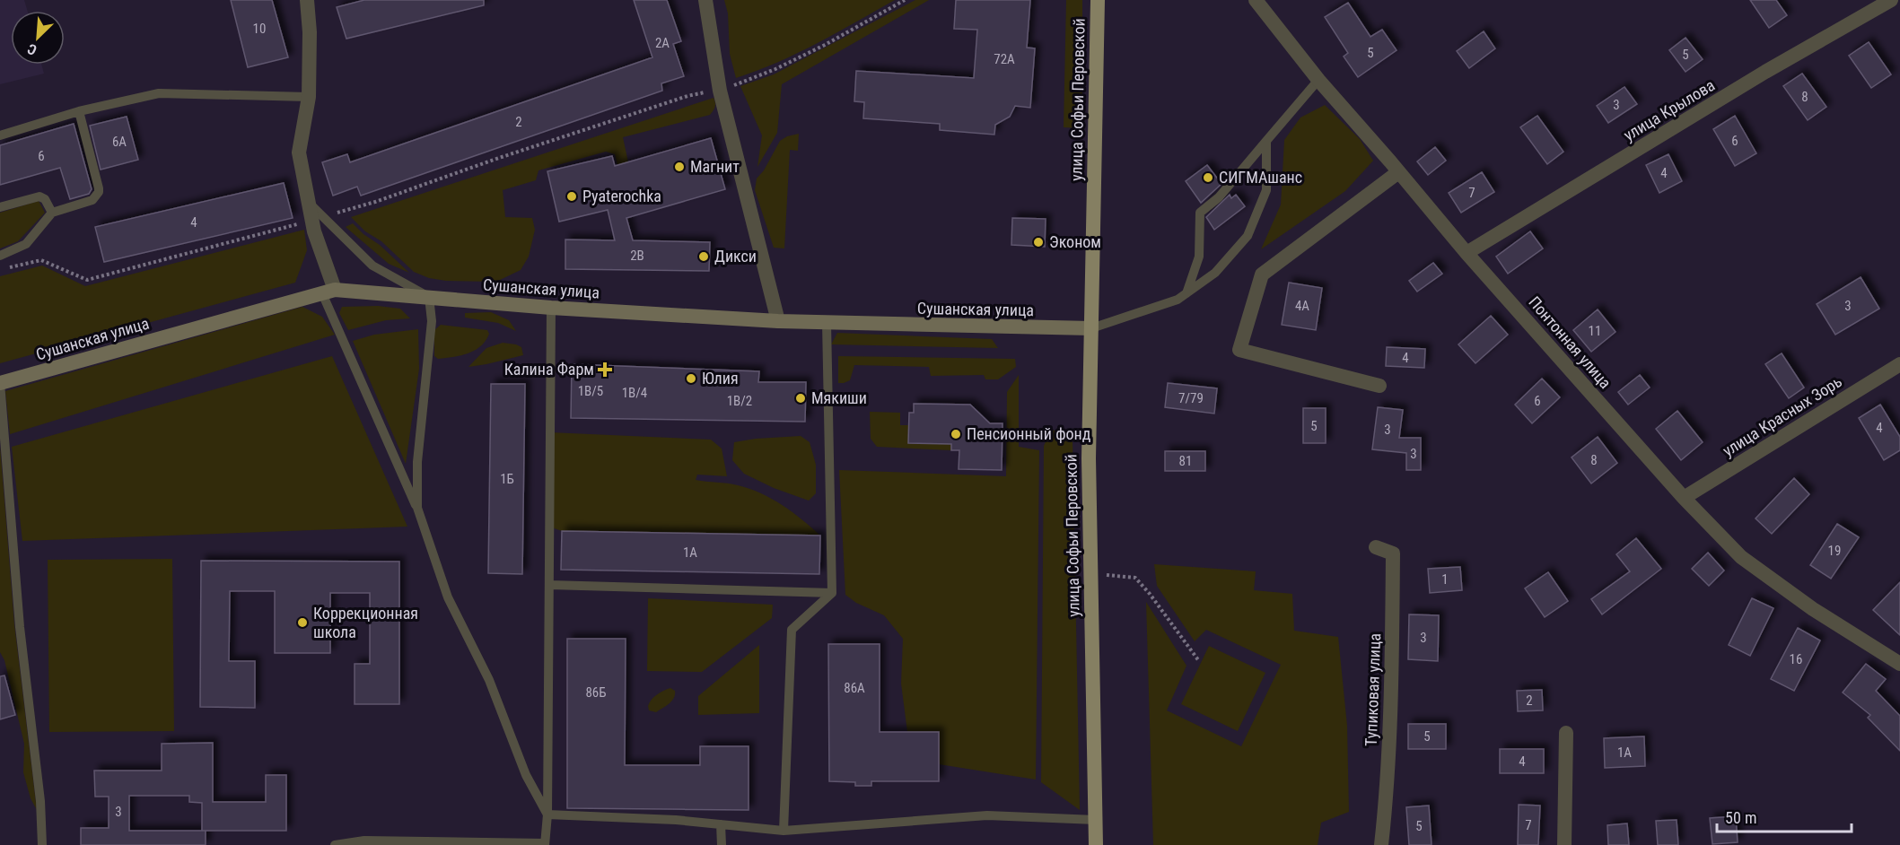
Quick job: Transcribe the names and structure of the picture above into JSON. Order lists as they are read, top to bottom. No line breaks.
{"streets":{"main road":["улица Софьи Перовской","Сушанская улица"],"street":["улица Крылова","Понтонная улица","улица Красных Зорь","Тупиковая улица"]},"crossings":[["улица Софьи Перовской","Сушанская улица"],["улица Крылова","Понтонная улица"],["Понтонная улица","улица Красных Зорь"]],"places":{"other":["Магнит","СИГМАшанс","Pyaterochka","Эконом","Дикси","Юлия","Мякиши","Пенсионный фонд","Коррекционная школа"],"health":["Калина Фарм"]},"house_numbers":["10","2А","5","5","72А","8","3","2","6","6А","6","4","7","4","2В","4А","3","11","4","1В/5","1В/4","7/79","1В/2","6","5","4","3","3","8","81","1Б","19","1А","1","3","16","86А","86Б","2","5","1А","4","3","7","5"],"scale_bar":"50 m","north":"bottom left"}
